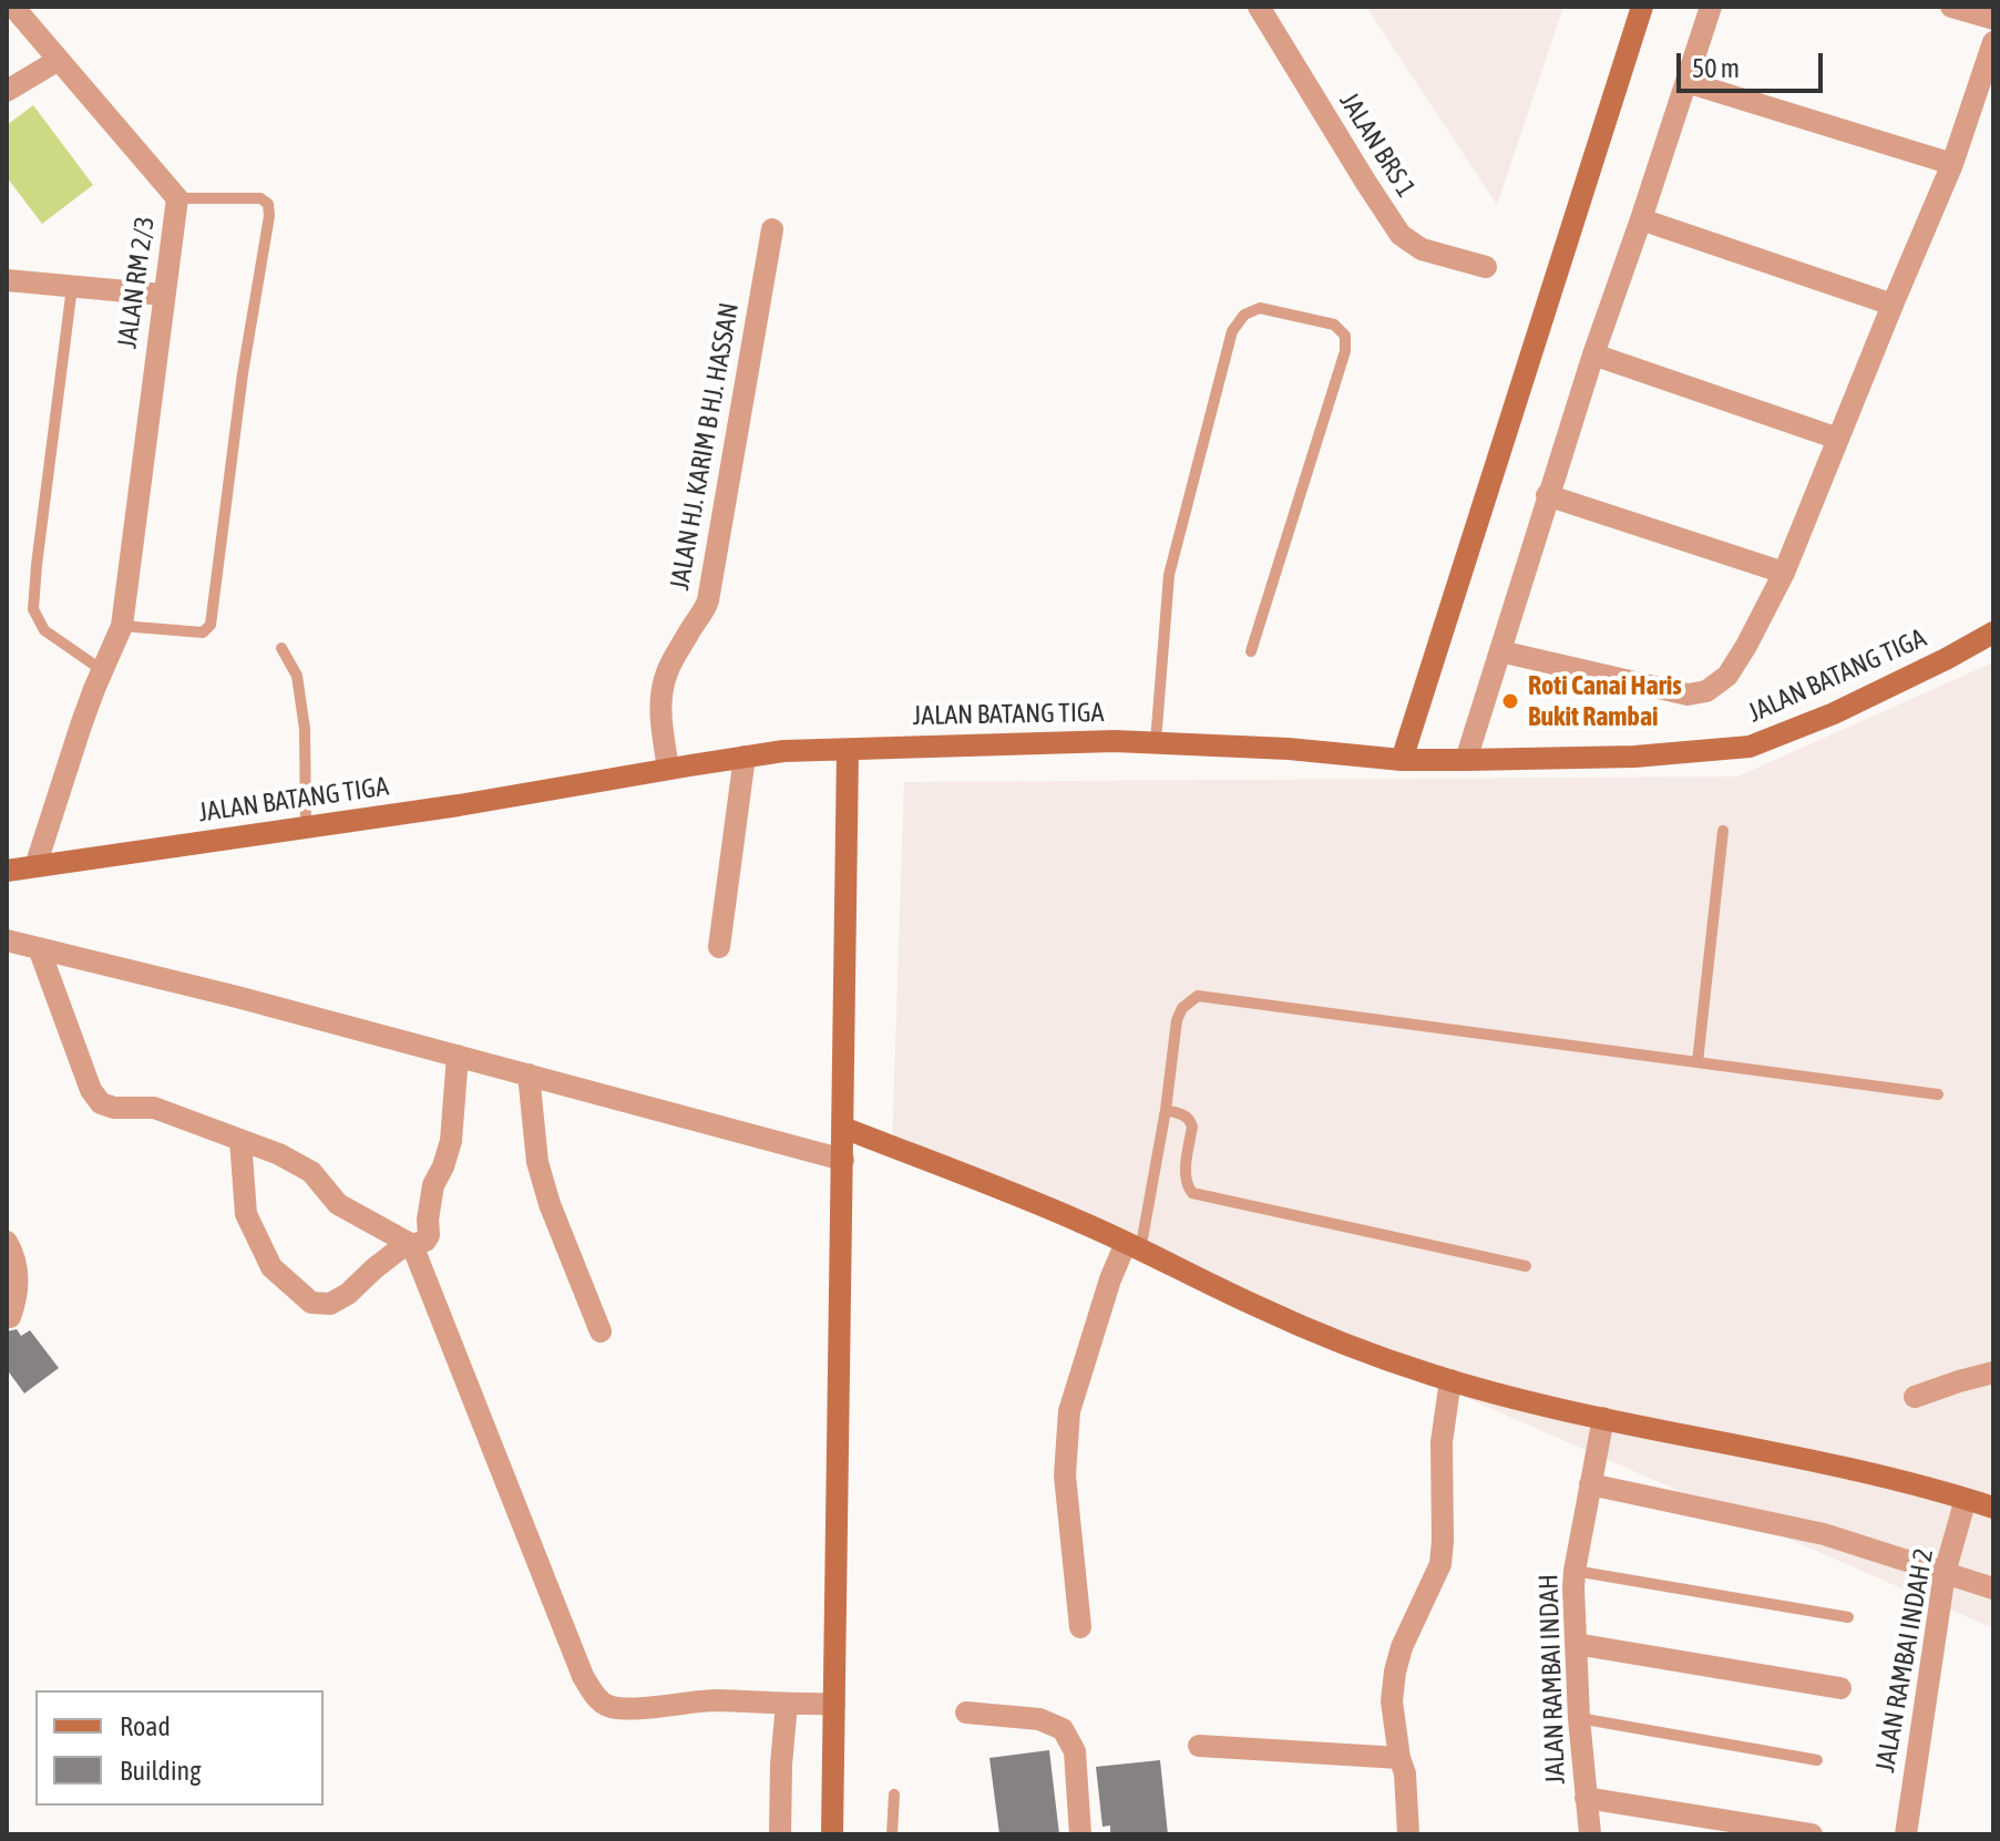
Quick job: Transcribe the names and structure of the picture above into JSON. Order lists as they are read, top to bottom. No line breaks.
{"streets":{"street":["JALAN BRS 1","JALAN RM 2/3","JALAN HJ. KARIM B HJ. HASSAN","JALAN BATANG TIGA","JALAN RAMBAI INDAH 2","JALAN RAMBAI INDAH"]},"crossings":[["JALAN RM 2/3","JALAN BATANG TIGA"],["JALAN HJ. KARIM B HJ. HASSAN","JALAN BATANG TIGA"]],"places":["Roti Canai Haris Bukit Rambai"],"legend":["Road","Building"],"scale_bar":"50 m"}
